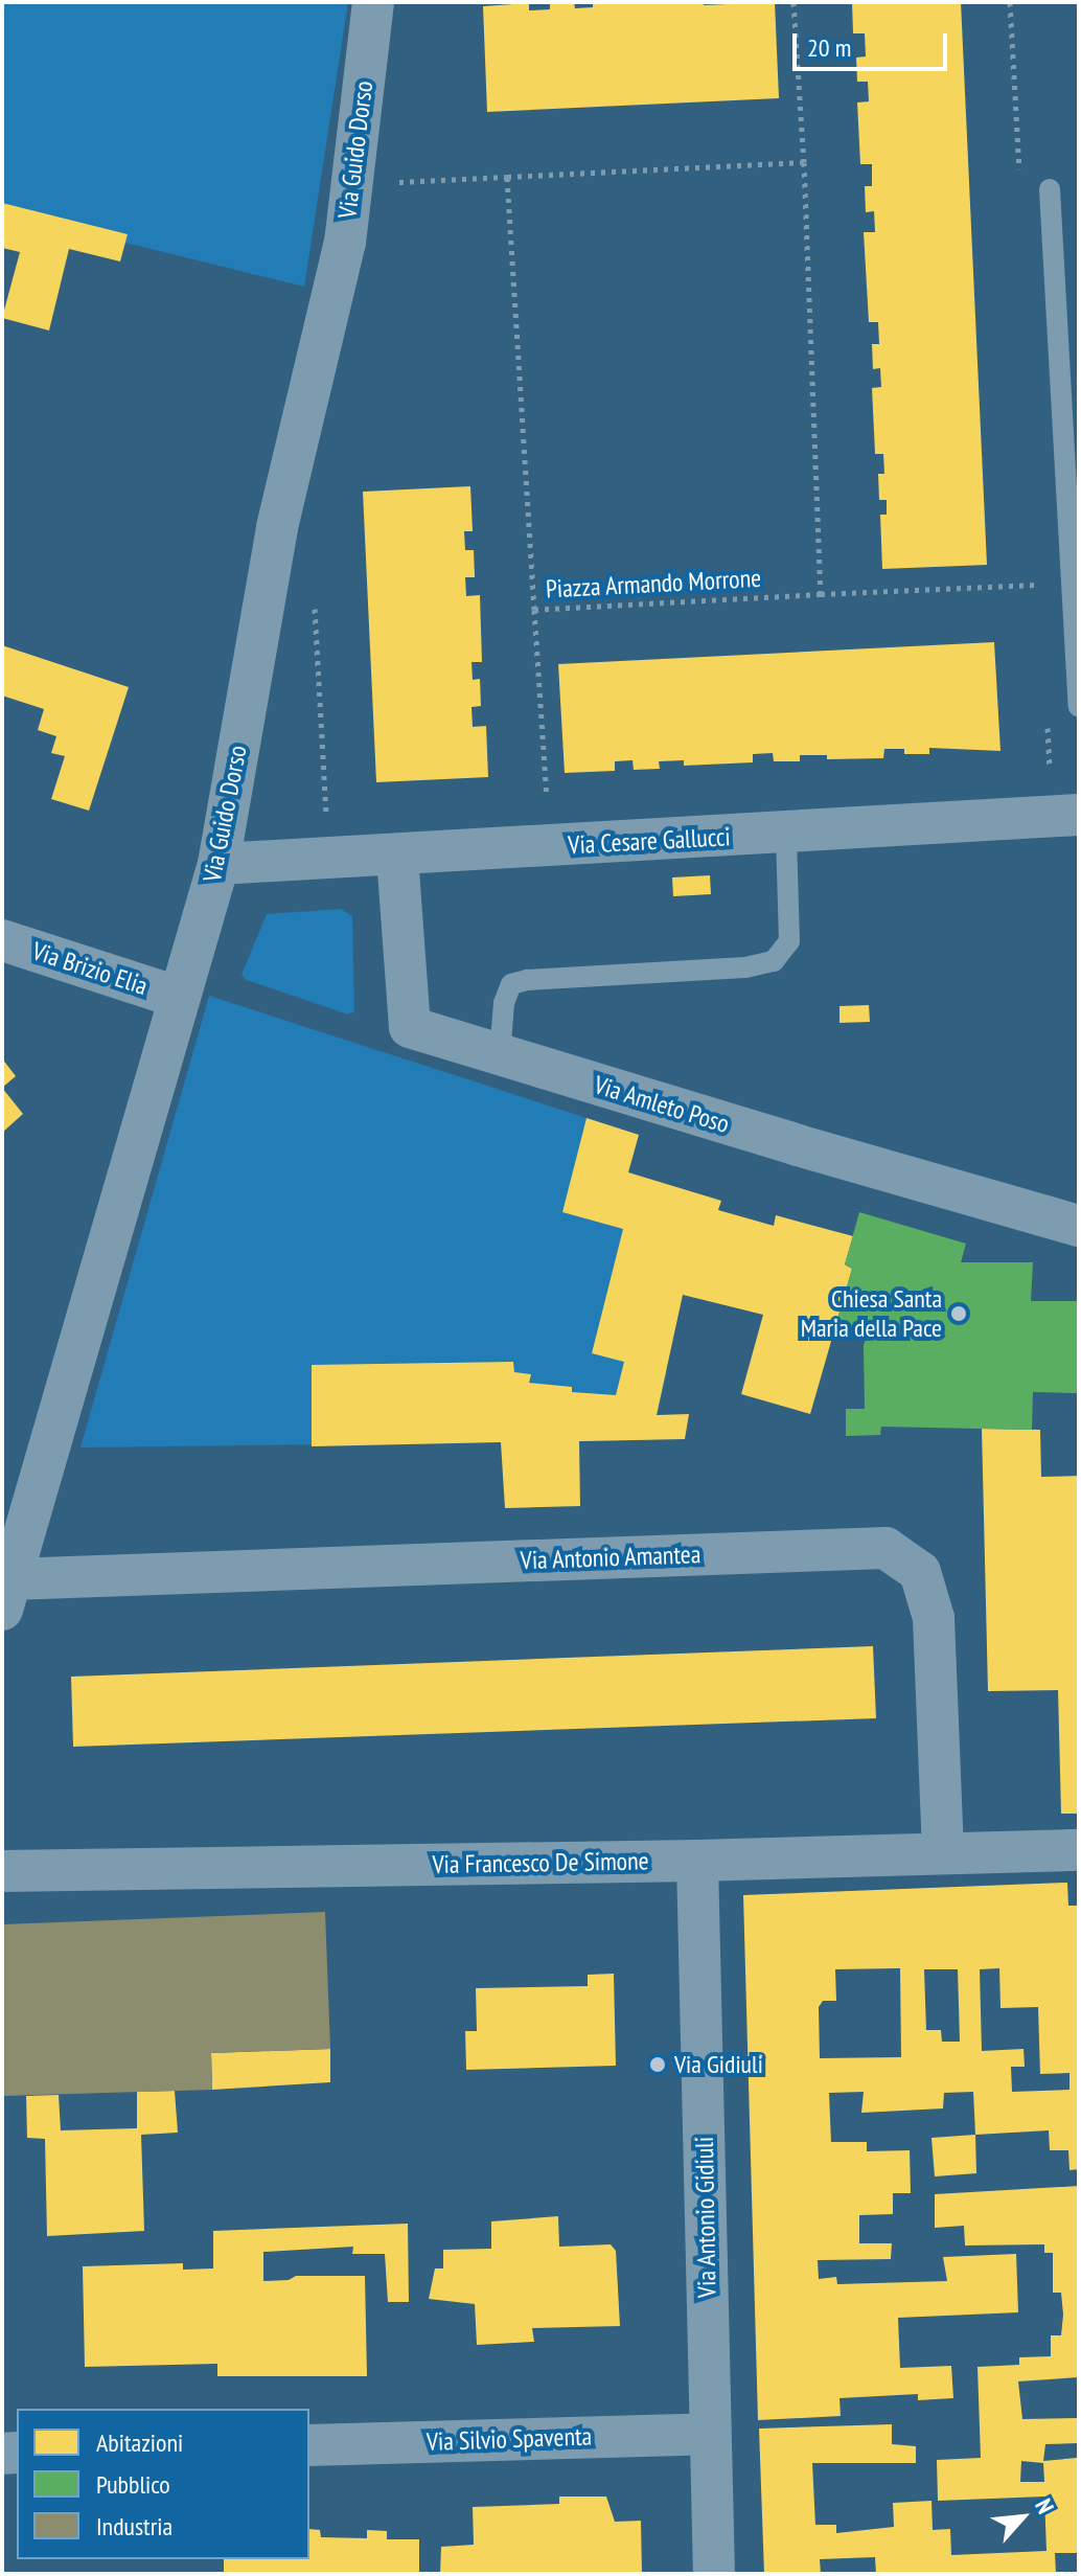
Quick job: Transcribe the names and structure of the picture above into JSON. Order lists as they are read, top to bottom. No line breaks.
{"streets":{"street":["Via Guido Dorso","Via Cesare Gallucci","Via Brizio Elia","Via Amleto Poso","Via Antonio Amantea","Via Francesco De Simone","Via Antonio Gidiuli","Via Silvio Spaventa"],"path":["Piazza Armando Morrone"]},"crossings":[["Via Guido Dorso","Via Cesare Gallucci"],["Via Guido Dorso","Via Brizio Elia"],["Via Guido Dorso","Via Antonio Amantea"],["Via Cesare Gallucci","Via Amleto Poso"],["Via Antonio Amantea","Via Francesco De Simone"],["Via Francesco De Simone","Via Antonio Gidiuli"],["Via Antonio Gidiuli","Via Silvio Spaventa"]],"places":["Chiesa Santa Maria della Pace","Via Gidiuli"],"legend":["Abitazioni","Pubblico","Industria"],"scale_bar":"20 m","north":"top right"}
